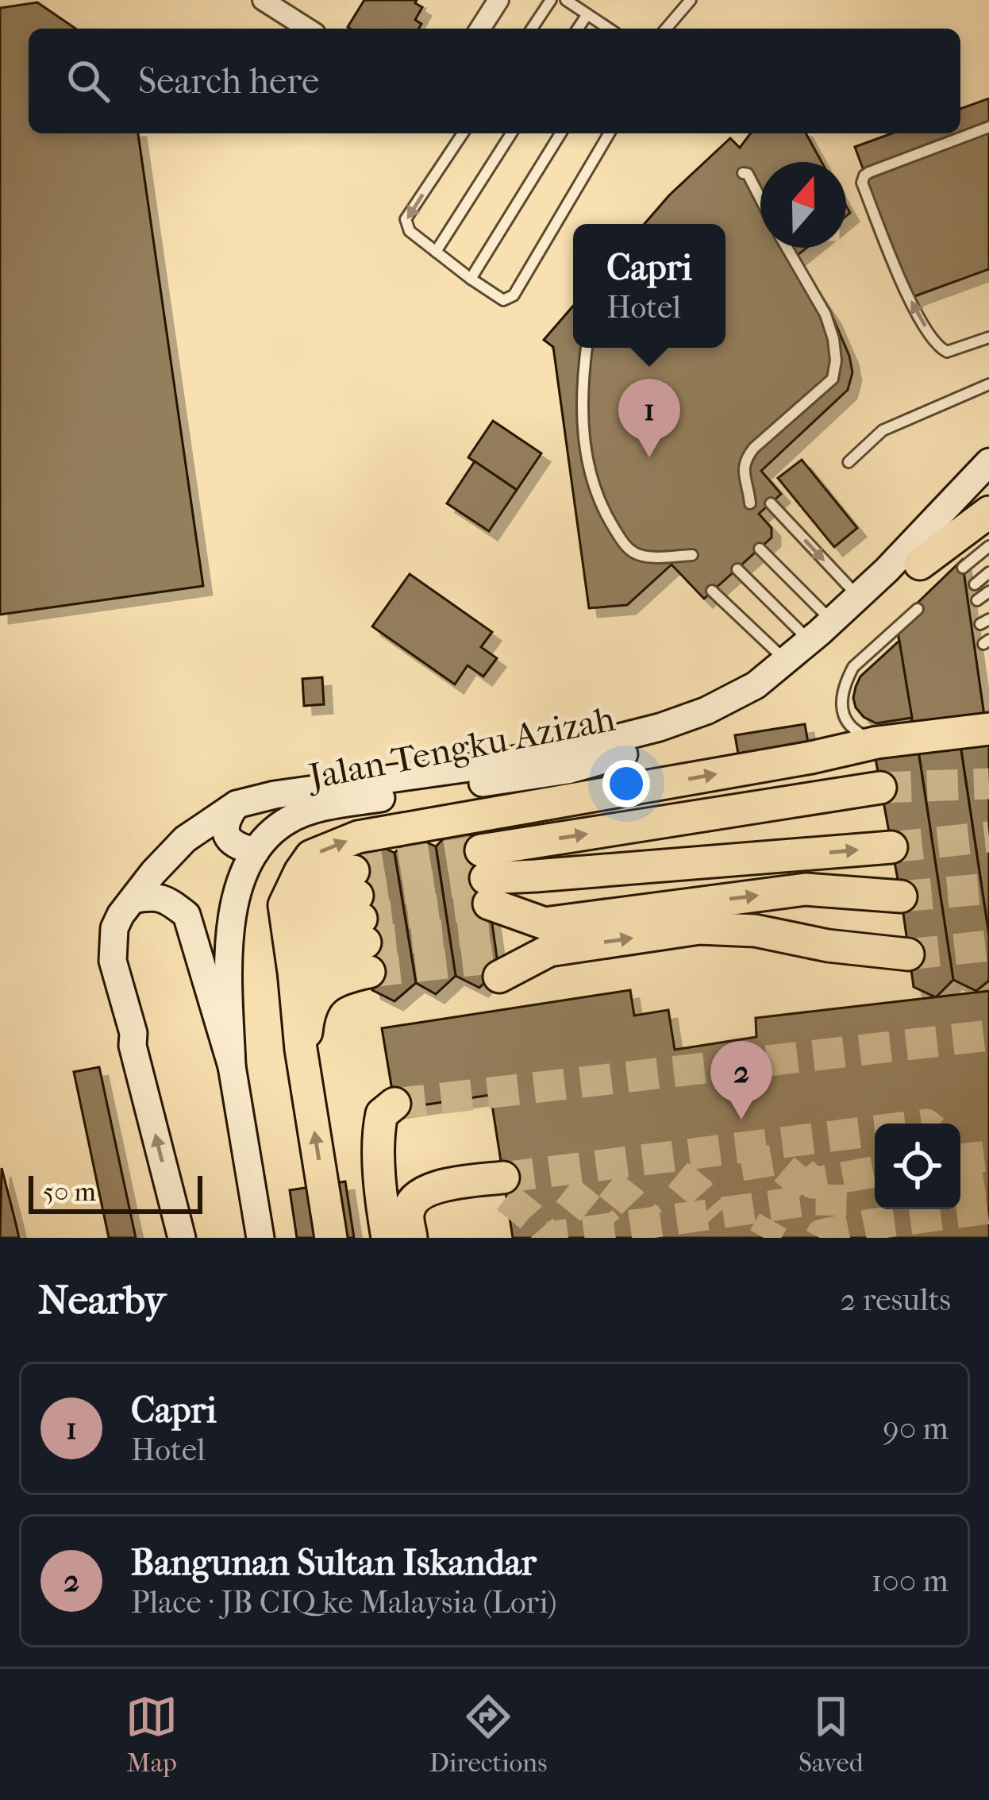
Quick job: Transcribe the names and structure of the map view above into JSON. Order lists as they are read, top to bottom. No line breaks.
{"streets":{"main road":["Jalan Tengku Azizah"]},"scale_bar":"50 m","north":"top","page":{"search":"Search here","popup":["Capri","Hotel"],"pins":["1","2"],"scale":"50 m","heading":["Nearby","2 results"],"list":[{"mark":"1","name":"Capri","note":"Hotel","value":"90 m"},{"mark":"2","name":"Bangunan Sultan Iskandar","note":"Place · JB CIQ ke Malaysia (Lori)","value":"100 m"}],"nav":["Map","Directions","Saved"]}}
